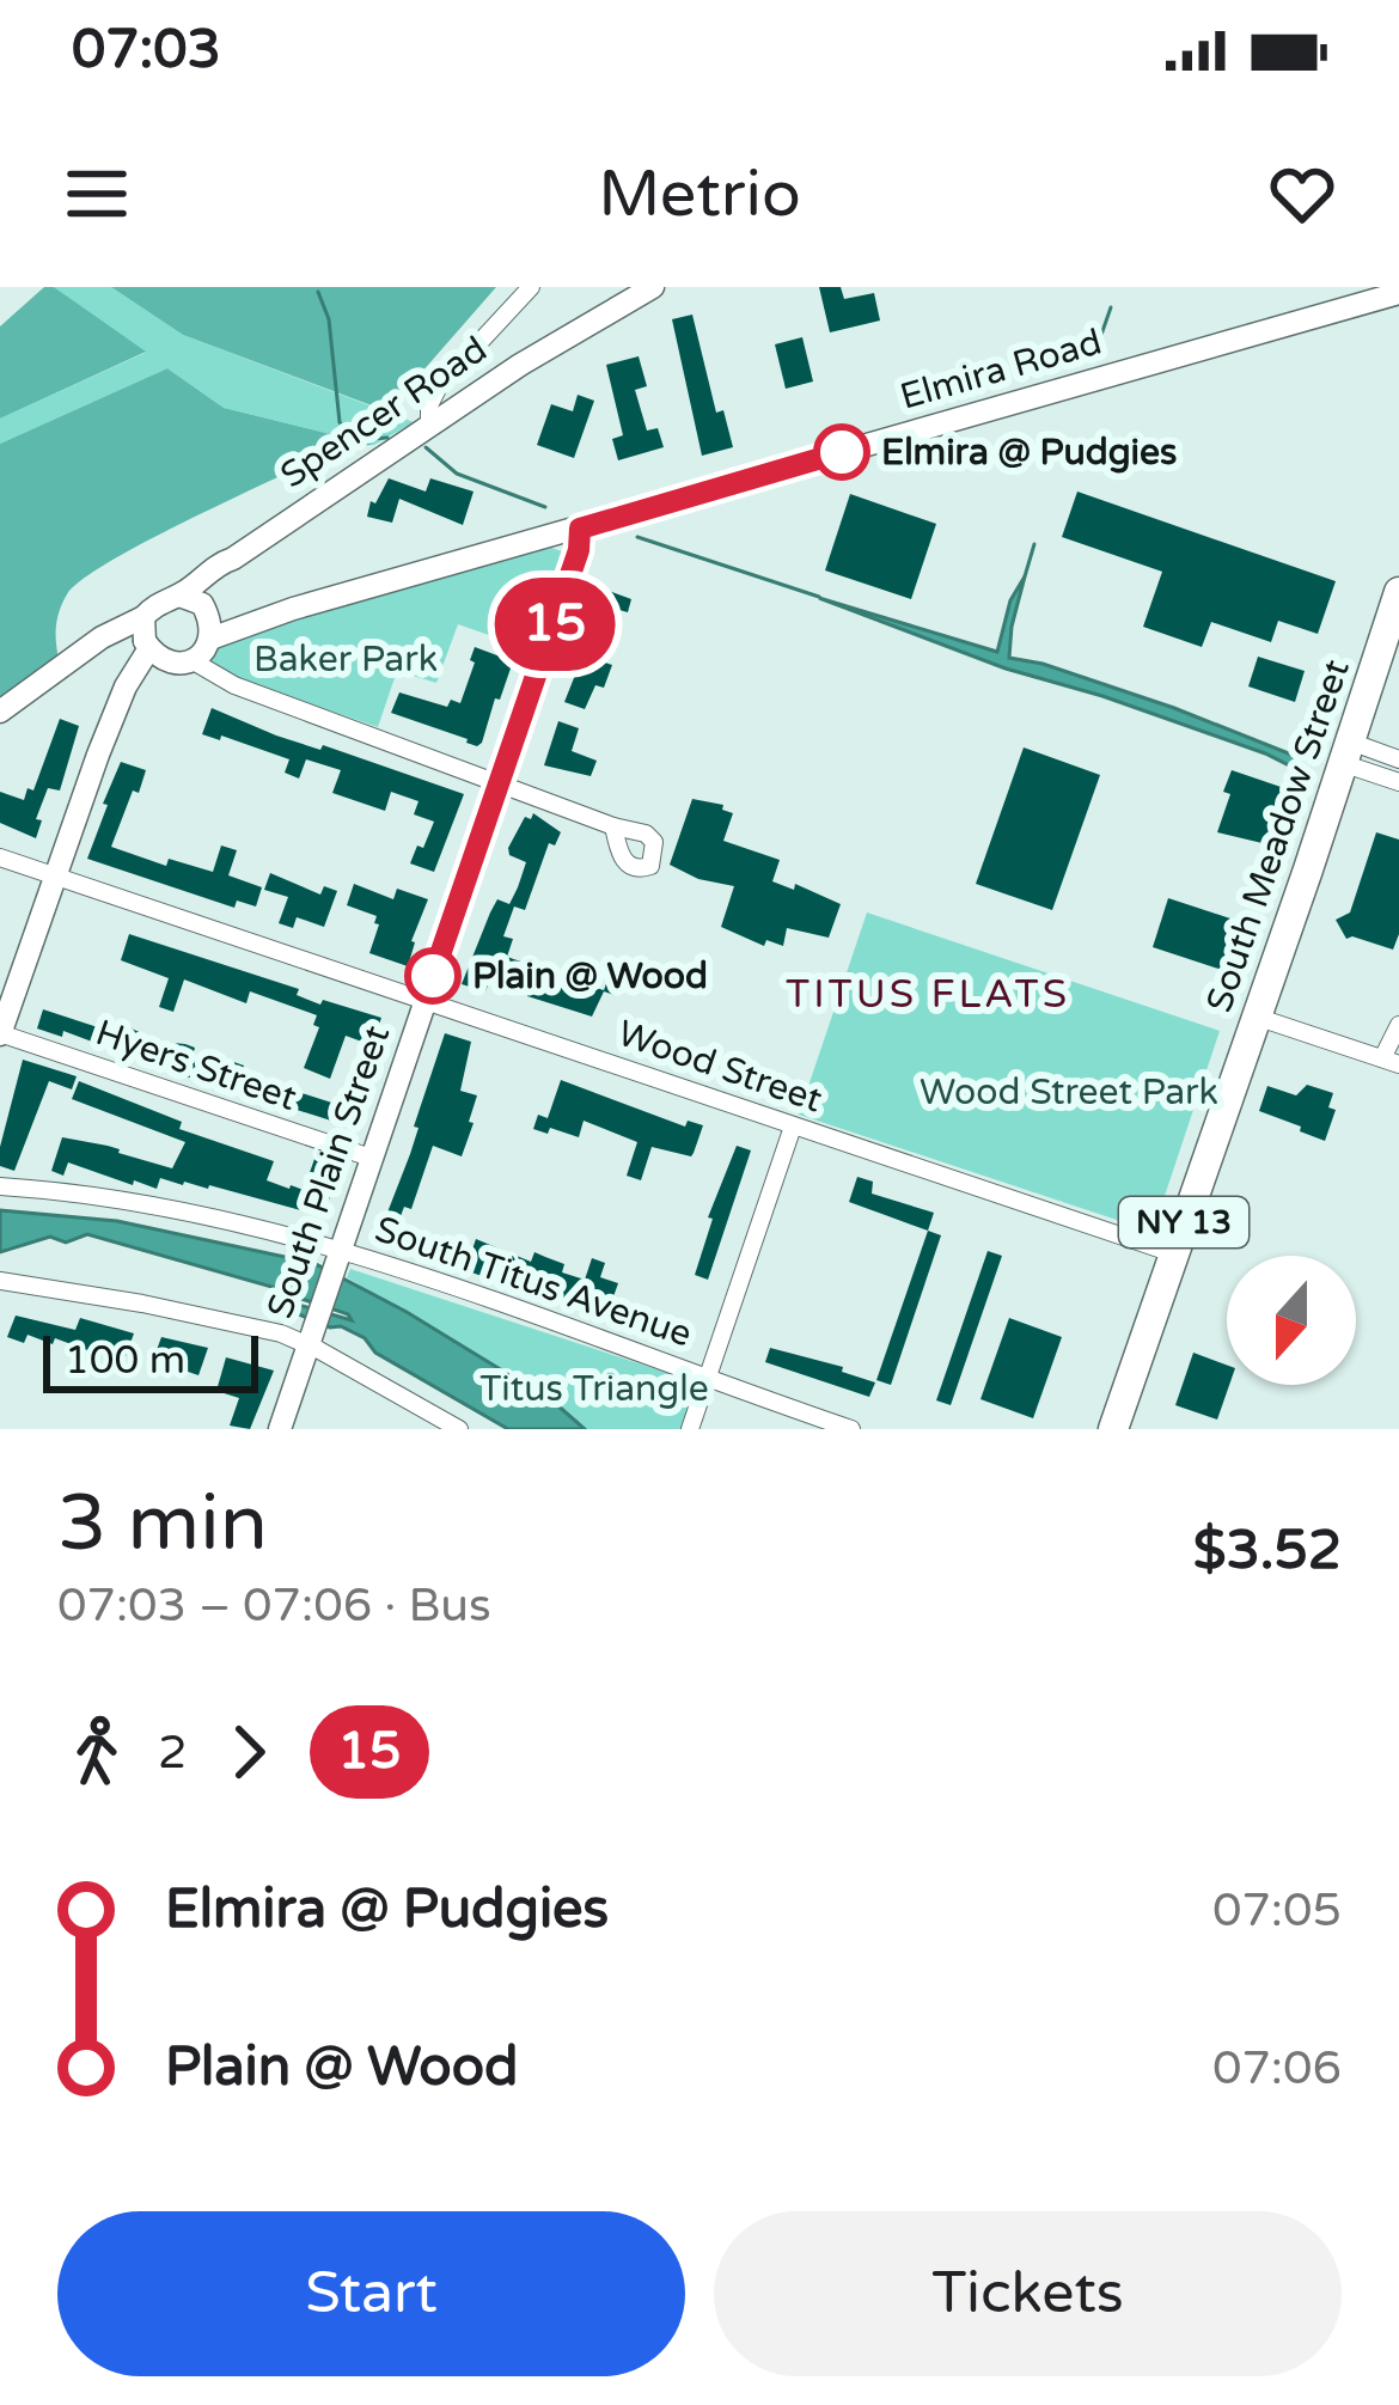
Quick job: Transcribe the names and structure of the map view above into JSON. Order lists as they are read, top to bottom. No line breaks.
{"streets":{"highway":["South Meadow Street","NY 13"],"street":["Elmira Road","Spencer Road","Hyers Street","Wood Street","South Plain Street","South Titus Avenue"]},"crossings":[["Elmira Road","Spencer Road"],["Elmira Road","South Plain Street"],["South Meadow Street","Wood Street"],["Hyers Street","South Plain Street"],["Wood Street","South Plain Street"],["South Plain Street","South Titus Avenue"]],"districts":["TITUS FLATS"],"parks":["Baker Park","Wood Street Park","Titus Triangle"],"places":["Elmira @ Pudgies","Plain @ Wood"],"lines":["bus line 15"],"scale_bar":"100 m","north":"bottom","page":{"status":"07:03","header":"Metrio","on_map":"15","scale":"100 m","heading":["3 min","07:03 – 07:06 · Bus","$3.52"],"legs":["2","15"],"list":[{"name":"Elmira @ Pudgies","value":"07:05"},{"name":"Plain @ Wood","value":"07:06"}],"buttons":["Start","Tickets"]}}
